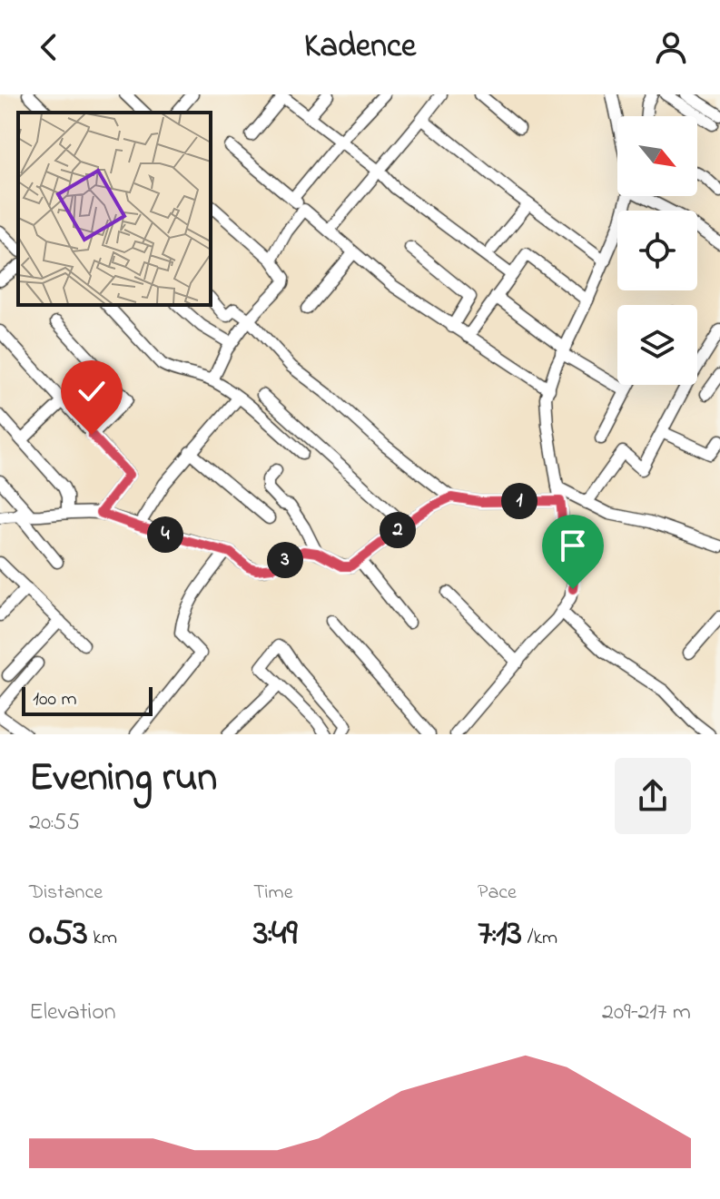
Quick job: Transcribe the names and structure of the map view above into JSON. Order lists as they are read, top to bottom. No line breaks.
{"scale_bar":"100 m","north":"bottom right","page":{"header":"Kadence","pins":["1","2","4","3"],"scale":"100 m","heading":["Evening run","20:55"],"stats":[["Distance","0.53 km"],["Time","3:49"],["Pace","7:13 /km"]],"chart":["Elevation","209–217 m"]}}
